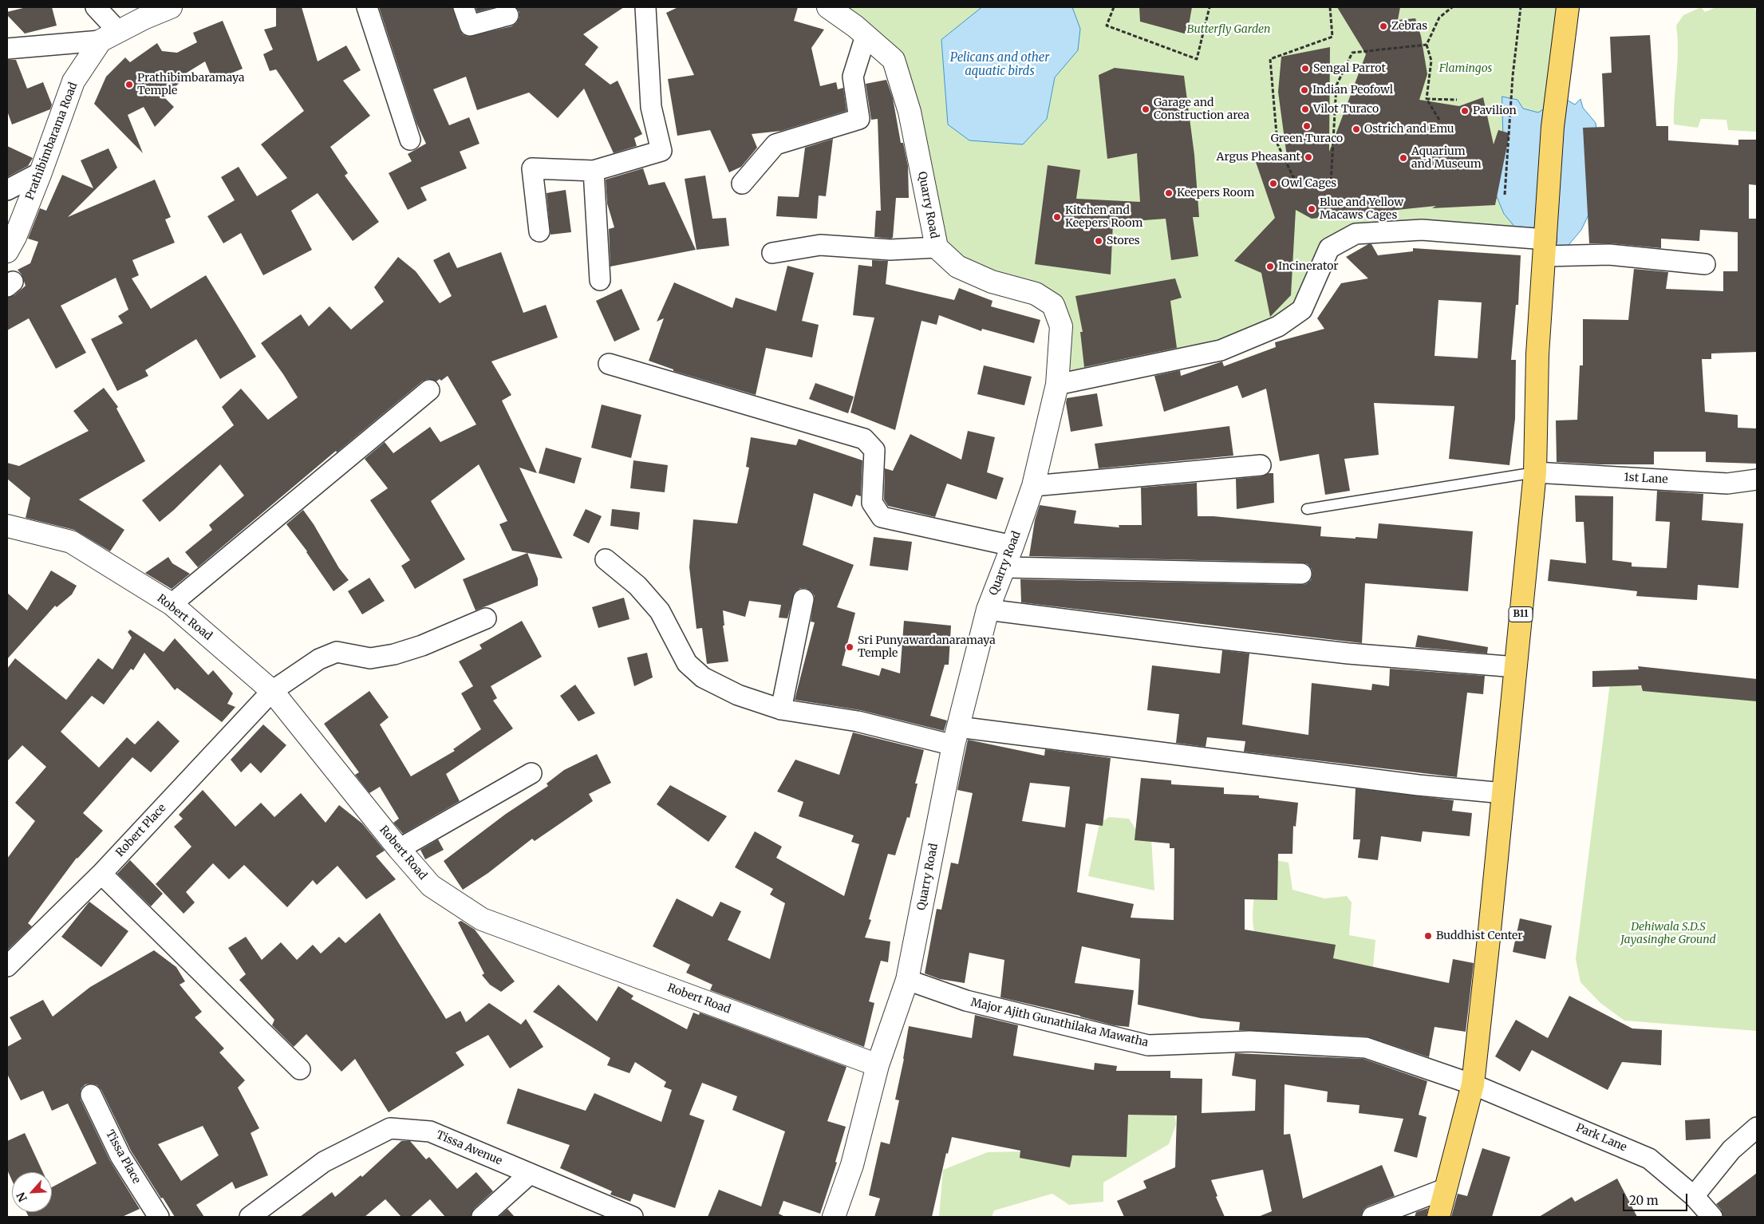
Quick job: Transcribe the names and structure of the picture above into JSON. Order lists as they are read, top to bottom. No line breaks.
{"streets":{"main road":["B11"],"street":["Prathibimbarama Road","Quarry Road","1st Lane","Robert Road","Robert Place","Major Ajith Gunathilaka Mawatha","Park Lane","Tissa Avenue","Tissa Place"]},"crossings":[["Quarry Road","Robert Road"],["Quarry Road","Major Ajith Gunathilaka Mawatha"],["1st Lane","B11"],["B11","Major Ajith Gunathilaka Mawatha"],["B11","Park Lane"],["Robert Road","Robert Place"],["Major Ajith Gunathilaka Mawatha","Park Lane"]],"water":["Pelicans and other aquatic birds"],"parks":["Butterfly Garden","Flamingos","Dehiwala S.D.S Jayasinghe Ground"],"places":["Zebras","Sengal Parrot","Prathibimbaramaya Temple","Indian Peofowl","Garage and Construction area","Vilot Turaco","Pavilion","Green Turaco","Ostrich and Emu","Argus Pheasant","Aquarium and Museum","Owl Cages","Keepers Room","Blue and Yellow Macaws Cages","Kitchen and Keepers Room","Stores","Incinerator","Sri Punyawardanaramaya Temple","Buddhist Center"],"scale_bar":"20 m","north":"bottom left"}
